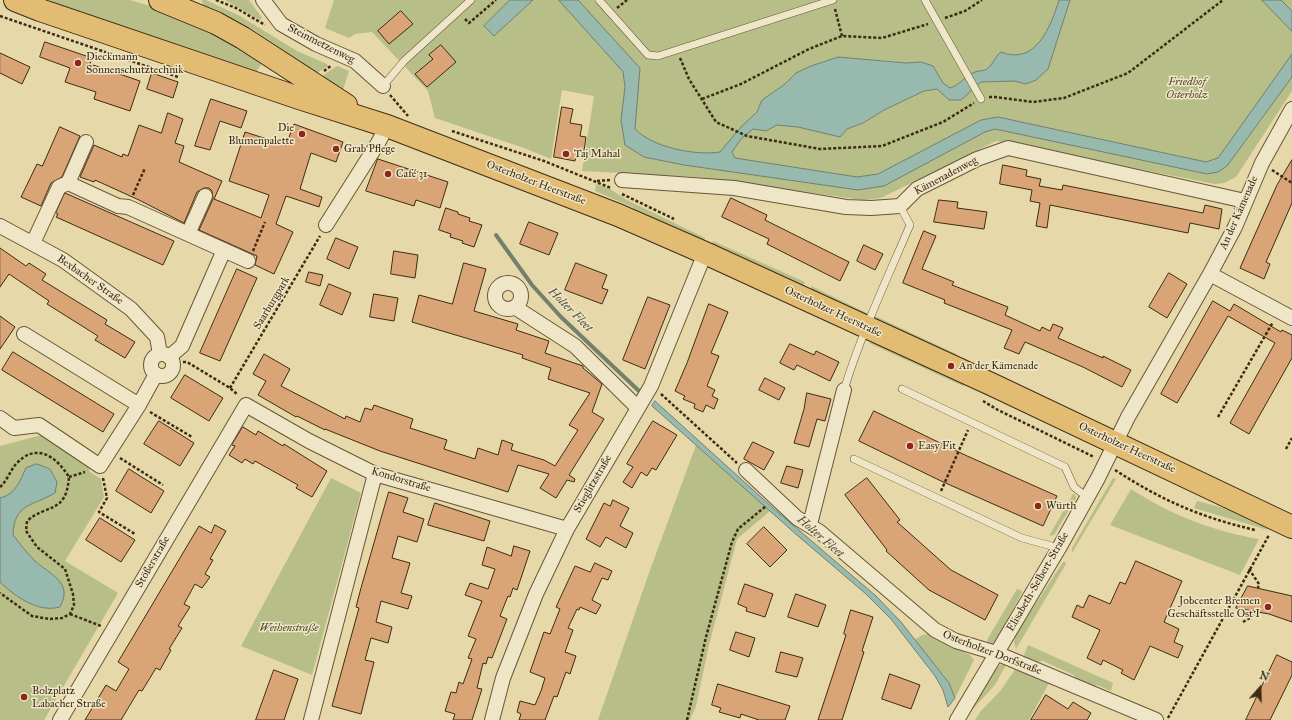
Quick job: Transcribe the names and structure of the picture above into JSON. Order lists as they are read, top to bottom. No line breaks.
{"streets":{"main road":["Osterholzer Heerstraße"],"street":["Steinmetzenweg","Kämenadenweg","An der Kämenade","Bexbacher Straße","Kondorstraße","Stieglitzstraße","Stößerstraße","Elisabeth-Selbert-Straße","Osterholzer Dorfstraße"],"path":["Saarburgpark"]},"crossings":[["Kämenadenweg","An der Kämenade"],["Osterholzer Heerstraße","An der Kämenade"],["Osterholzer Heerstraße","Stieglitzstraße"],["Osterholzer Heerstraße","Elisabeth-Selbert-Straße"],["An der Kämenade","Elisabeth-Selbert-Straße"],["Kondorstraße","Stieglitzstraße"],["Kondorstraße","Stößerstraße"],["Elisabeth-Selbert-Straße","Osterholzer Dorfstraße"]],"water":["Holter Fleet"],"parks":["Friedhof Osterholz","Weihenstraße"],"places":["Dieckmann Sonnenschutztechnik","Die Blumenpalette","Grab Pflege","Taj Mahal","Café 31","An der Kämenade","Easy Fit","Würth","Jobcenter Bremen Geschäftsstelle Ost I","Bolzplatz Labacher Straße"],"north":"top"}
